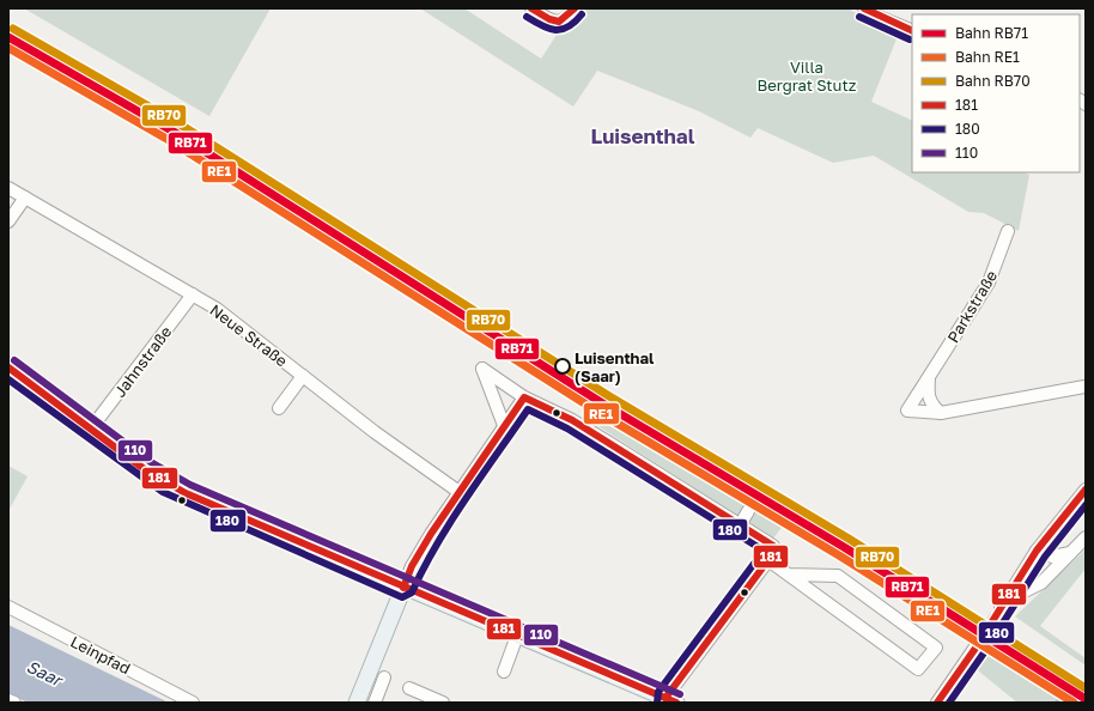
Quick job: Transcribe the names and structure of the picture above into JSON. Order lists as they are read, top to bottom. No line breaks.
{"streets":{"street":["Parkstraße","Neue Straße","Jahnstraße","Leinpfad"]},"crossings":[["Neue Straße","Jahnstraße"]],"districts":["Luisenthal"],"water":["Saar"],"parks":["Villa Bergrat Stutz"],"places":["Luisenthal (Saar)"],"lines":["transit line 181","transit line 180","rail line RB70","rail line RB71","rail line RE1","transit line 110"],"legend":["Bahn RB71","Bahn RE1","Bahn RB70","181","180","110"]}
